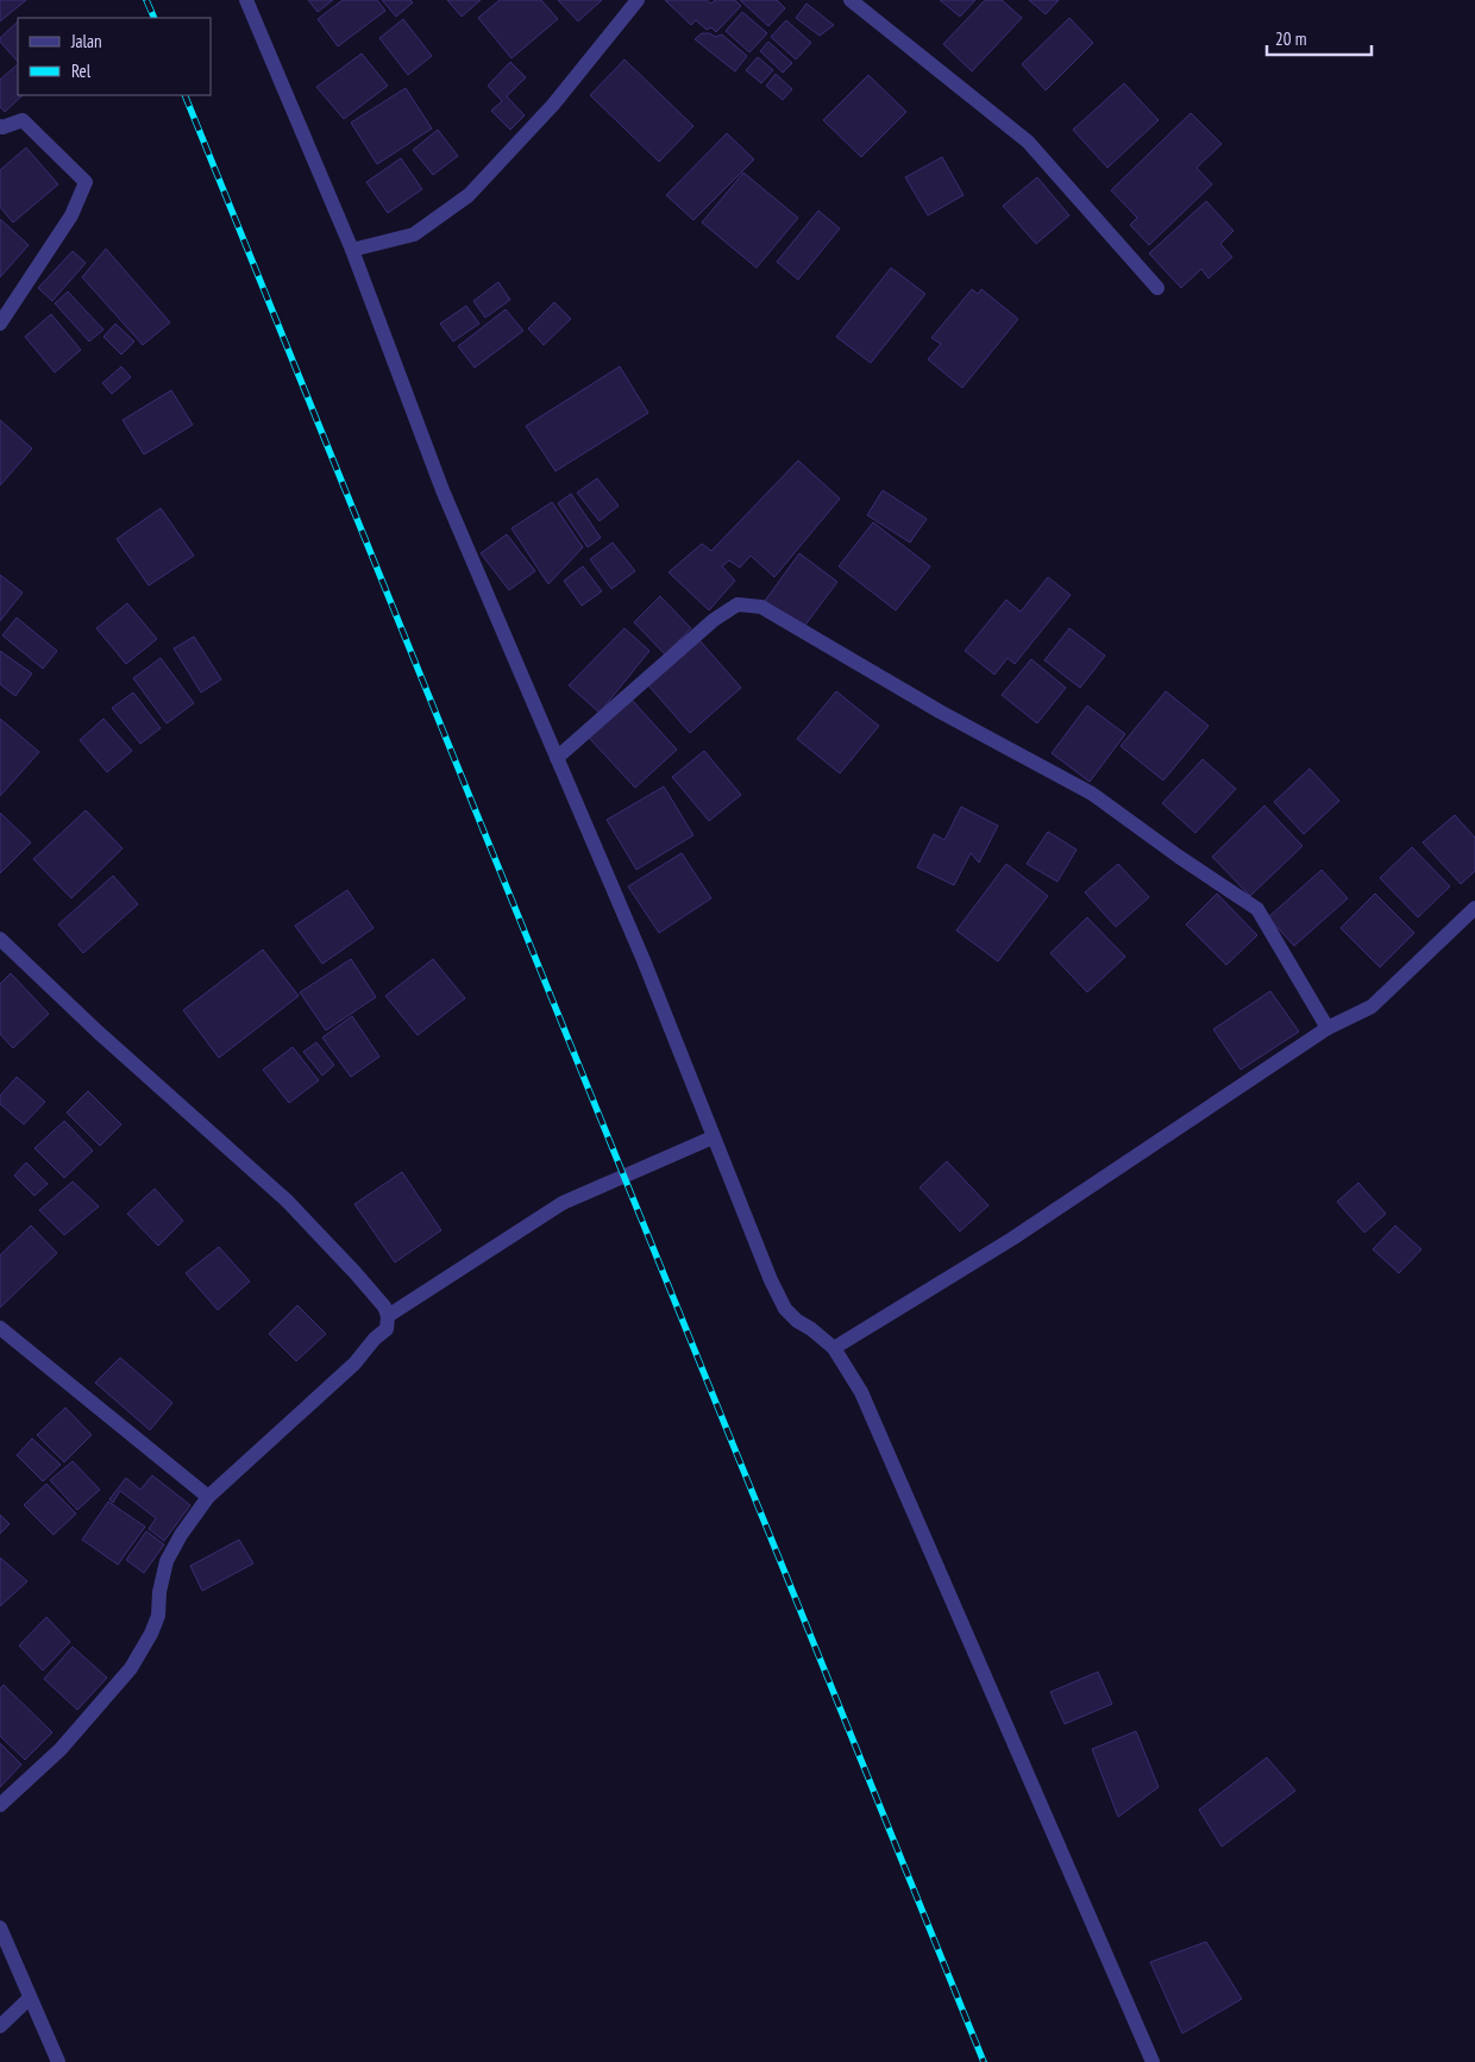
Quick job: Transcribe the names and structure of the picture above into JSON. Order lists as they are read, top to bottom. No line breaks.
{"legend":["Jalan","Rel"],"scale_bar":"20 m"}
